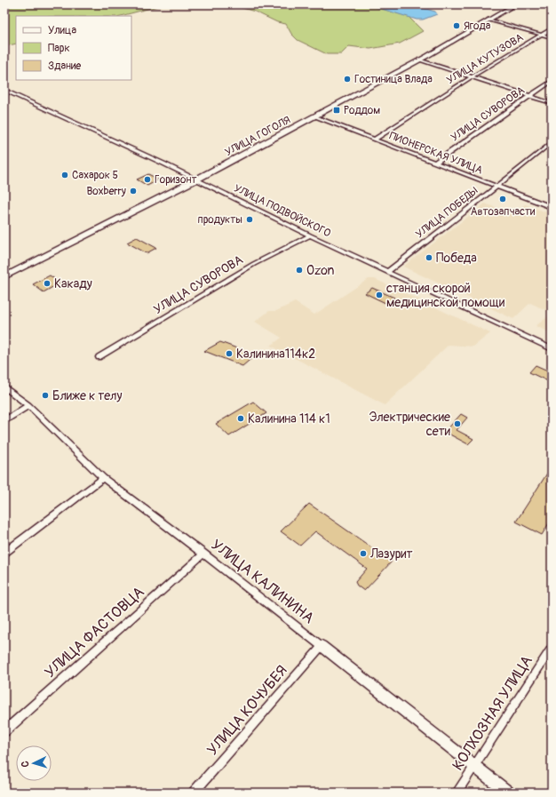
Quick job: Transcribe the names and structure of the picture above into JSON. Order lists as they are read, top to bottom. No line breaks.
{"streets":{"main road":["УЛИЦА ГОГОЛЯ"],"street":["УЛИЦА КУТУЗОВА","УЛИЦА СУВОРОВА","ПИОНЕРСКАЯ УЛИЦА","УЛИЦА ПОДВОЙСКОГО","УЛИЦА ПОБЕДЫ","УЛИЦА КАЛИНИНА","УЛИЦА ФАСТОВЦА","УЛИЦА КОЧУБЕЯ","КОЛХОЗНАЯ УЛИЦА"]},"crossings":[["УЛИЦА КУТУЗОВА","ПИОНЕРСКАЯ УЛИЦА"],["УЛИЦА СУВОРОВА","ПИОНЕРСКАЯ УЛИЦА"],["УЛИЦА СУВОРОВА","УЛИЦА ПОДВОЙСКОГО"],["УЛИЦА ГОГОЛЯ","ПИОНЕРСКАЯ УЛИЦА"],["УЛИЦА ГОГОЛЯ","УЛИЦА ПОДВОЙСКОГО"],["ПИОНЕРСКАЯ УЛИЦА","УЛИЦА ПОБЕДЫ"],["УЛИЦА ПОДВОЙСКОГО","УЛИЦА ПОБЕДЫ"],["УЛИЦА КАЛИНИНА","УЛИЦА ФАСТОВЦА"],["УЛИЦА КАЛИНИНА","УЛИЦА КОЧУБЕЯ"],["УЛИЦА КАЛИНИНА","КОЛХОЗНАЯ УЛИЦА"]],"places":{"other":["Ягода","Гостиница Влада","Сахарок 5","Горизонт","Boxberry","Автозапчасти","продукты","Победа","Ozon","Какаду","станция скорой медицинской помощи","Калинина114к2","Ближе к телу","Калинина 114 к1","Электрические сети","Лазурит"],"transit":["Роддом"]},"legend":["Улица","Парк","Здание"],"north":"left"}
